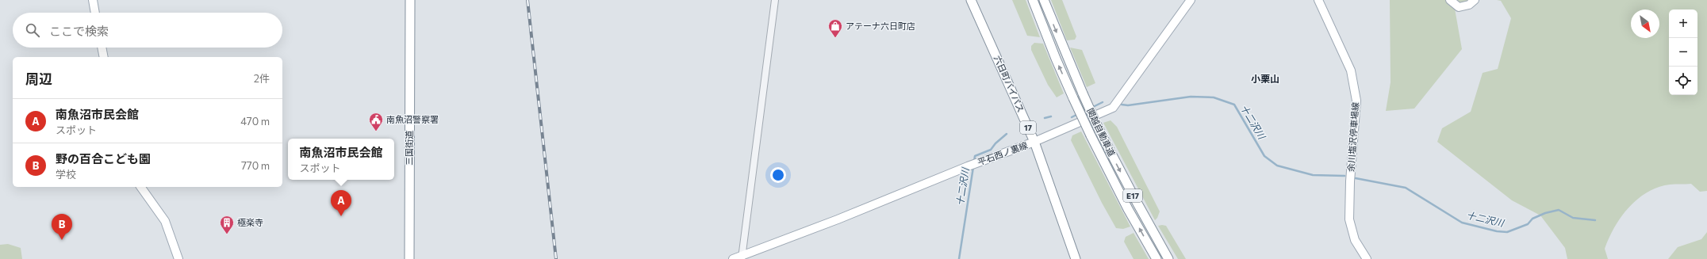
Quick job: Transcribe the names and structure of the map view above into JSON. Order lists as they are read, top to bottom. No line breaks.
{"streets":{"highway":["六日町バイパス","17","関越自動車道","三国街道","E17"],"main road":["余川塩沢停車場線","平石西ノ裏線"]},"crossings":[["六日町バイパス","平石西ノ裏線"]],"districts":["小栗山"],"water":["十二沢川"],"places":{"shop":["アテーナ六日町店"],"public building":["南魚沼警察署"],"building":["極楽寺"]},"north":"bottom right","page":{"map_buttons":["+","−"],"search":"ここで検索","heading":["周辺","2件"],"list":[{"mark":"A","name":"南魚沼市民会館","note":"スポット","value":"470 m"},{"mark":"B","name":"野の百合こども園","note":"学校","value":"770 m"}],"popup":["南魚沼市民会館","スポット"],"pins":["A","B"]}}
